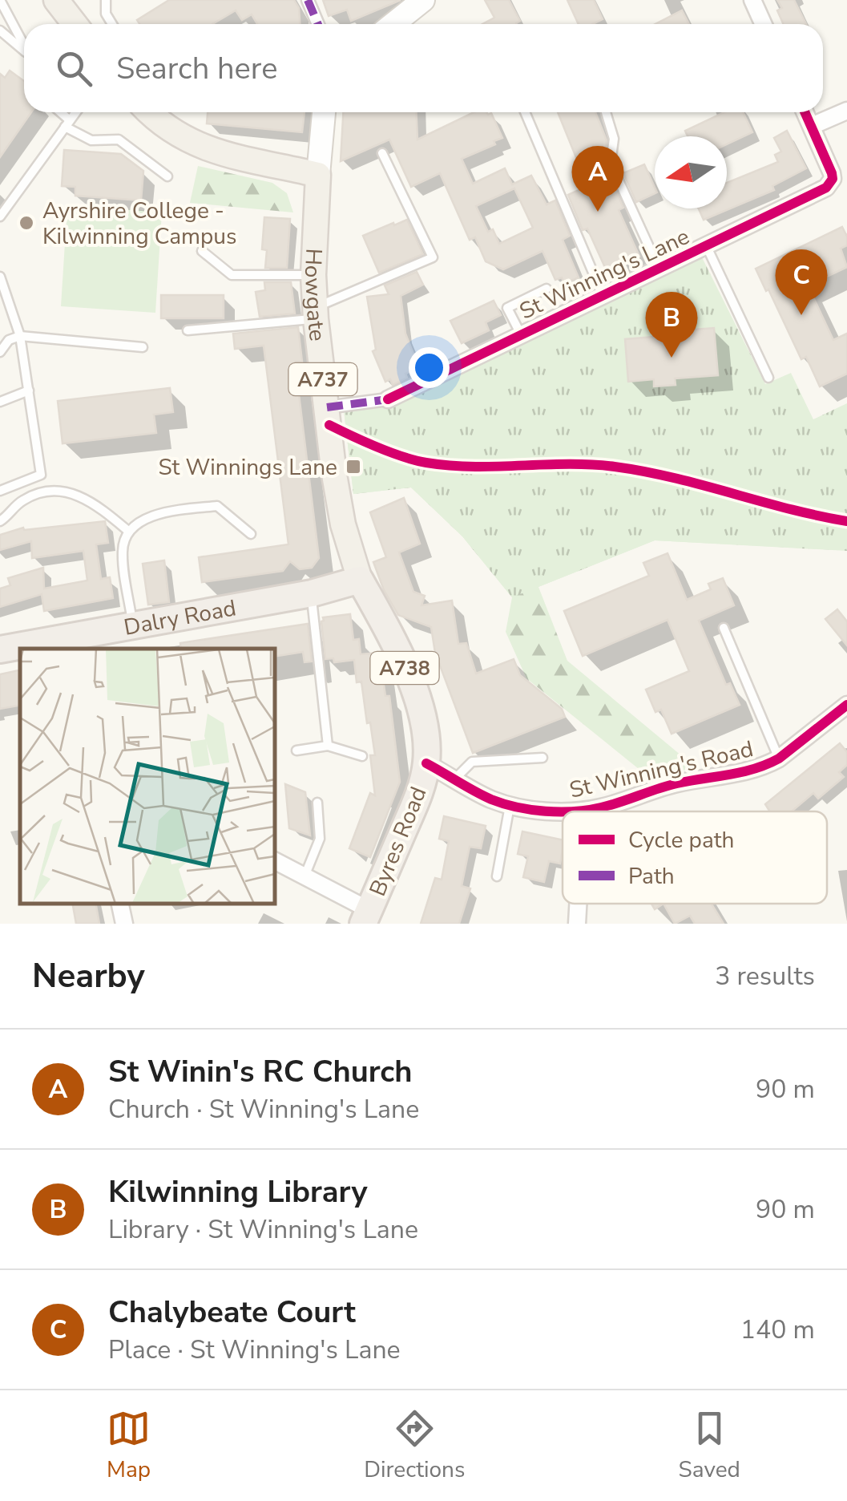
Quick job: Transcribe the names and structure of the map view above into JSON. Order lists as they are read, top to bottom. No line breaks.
{"streets":{"highway":["Dalry Road","A738","Byres Road"],"main road":["Howgate","A737"],"street":["St Winning's Lane","St Winning's Road"]},"crossings":[["St Winning's Lane","Howgate"],["Howgate","Dalry Road"],["Howgate","Byres Road"],["Dalry Road","Byres Road"],["St Winning's Road","Byres Road"]],"places":{"other":["Ayrshire College - Kilwinning Campus"],"transit":["St Winnings Lane"]},"legend":["Cycle path","Path"],"north":"left","page":{"search":"Search here","pins":["A","C","B"],"heading":["Nearby","3 results"],"list":[{"mark":"A","name":"St Winin's RC Church","note":"Church · St Winning's Lane","value":"90 m"},{"mark":"B","name":"Kilwinning Library","note":"Library · St Winning's Lane","value":"90 m"},{"mark":"C","name":"Chalybeate Court","note":"Place · St Winning's Lane","value":"140 m"}],"nav":["Map","Directions","Saved"]}}
